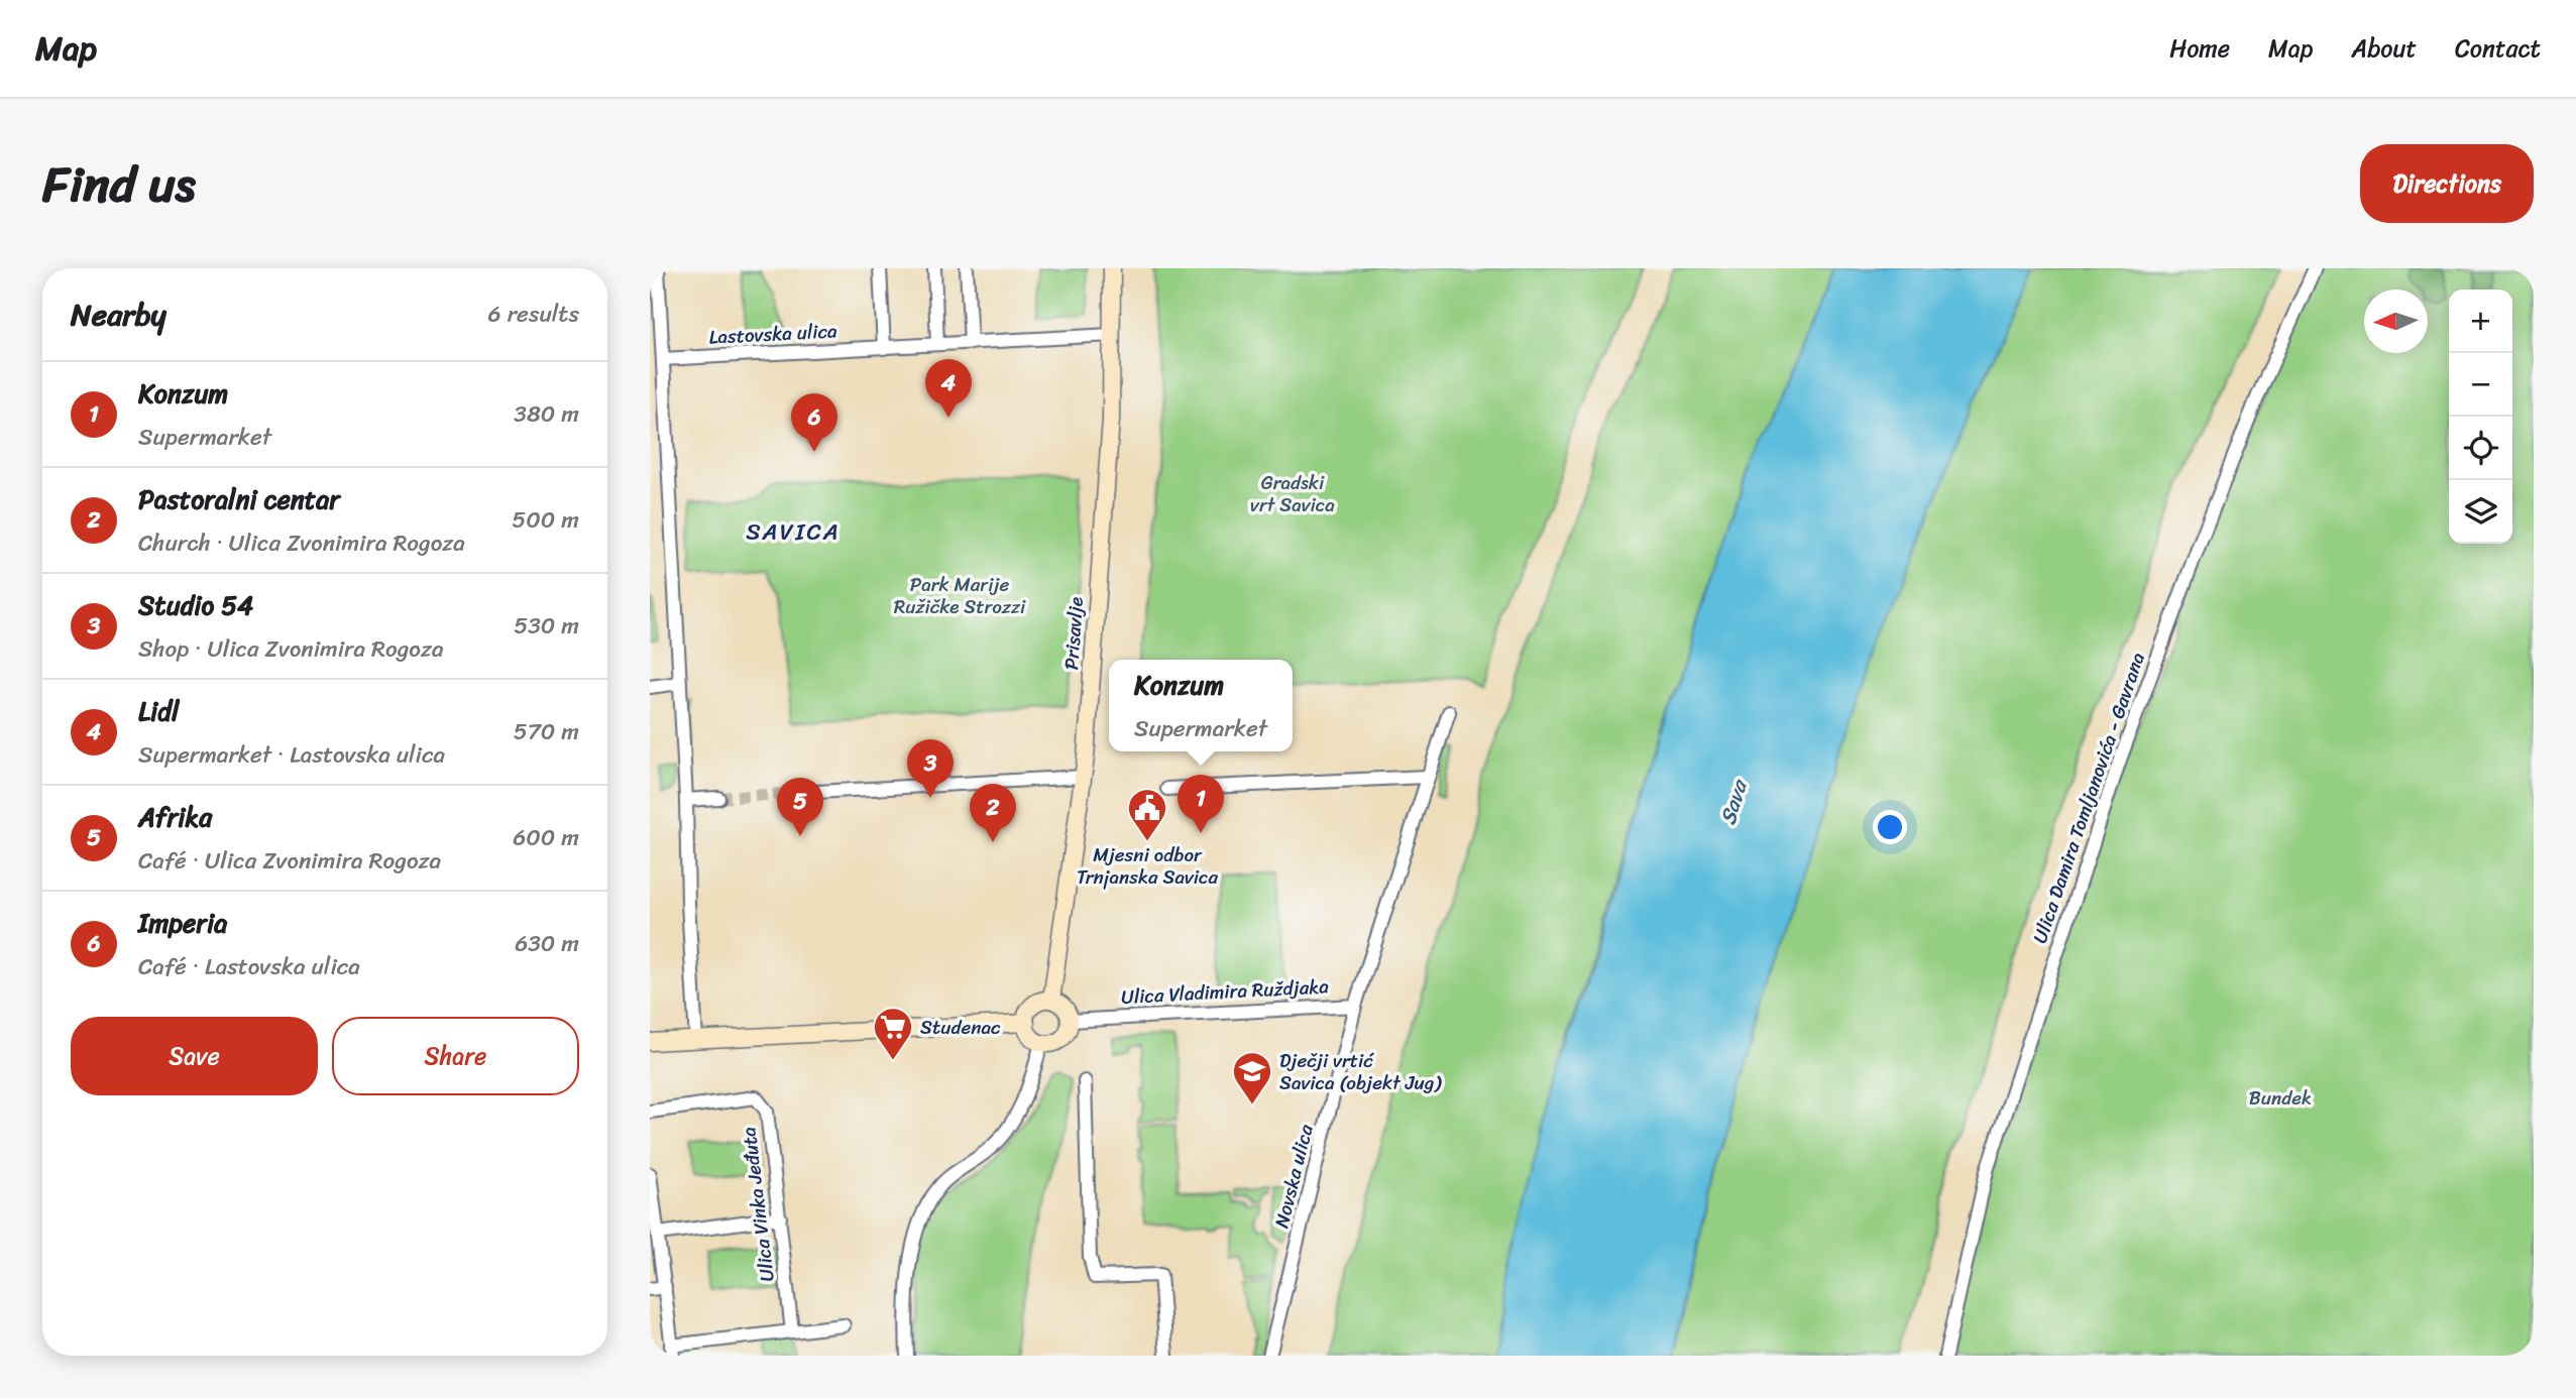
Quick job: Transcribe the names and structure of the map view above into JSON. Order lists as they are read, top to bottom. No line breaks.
{"streets":{"street":["Lastovska ulica","Prisavlje","Ulica Damira Tomljanovića - Gavrana","Ulica Vladimira Ruždjaka","Novska ulica","Ulica Vinka Jeđuta"]},"crossings":[["Lastovska ulica","Prisavlje"],["Prisavlje","Ulica Vladimira Ruždjaka"],["Ulica Vladimira Ruždjaka","Novska ulica"]],"districts":["SAVICA"],"water":["Sava"],"parks":["Gradski vrt Savica","Park Marije Ružičke Strozzi","Bundek"],"places":{"public building":["Mjesni odbor Trnjanska Savica"],"supermarket":["Studenac"],"school or university":["Dječji vrtić Savica (objekt Jug)"]},"north":"left","page":{"header":"Map","nav":["Home","Map","About","Contact"],"title":"Find us","buttons":["Directions",["Save","Share"]],"heading":["Nearby","6 results"],"map_buttons":["+","−"],"pins":["4","6","3","1","5","2"],"list":[{"mark":"1","name":"Konzum","note":"Supermarket","value":"380 m"},{"mark":"2","name":"Pastoralni centar","note":"Church · Ulica Zvonimira Rogoza","value":"500 m"},{"mark":"3","name":"Studio 54","note":"Shop · Ulica Zvonimira Rogoza","value":"530 m"},{"mark":"4","name":"Lidl","note":"Supermarket · Lastovska ulica","value":"570 m"},{"mark":"5","name":"Afrika","note":"Café · Ulica Zvonimira Rogoza","value":"600 m"},{"mark":"6","name":"Imperia","note":"Café · Lastovska ulica","value":"630 m"}],"popup":["Konzum","Supermarket"]}}
